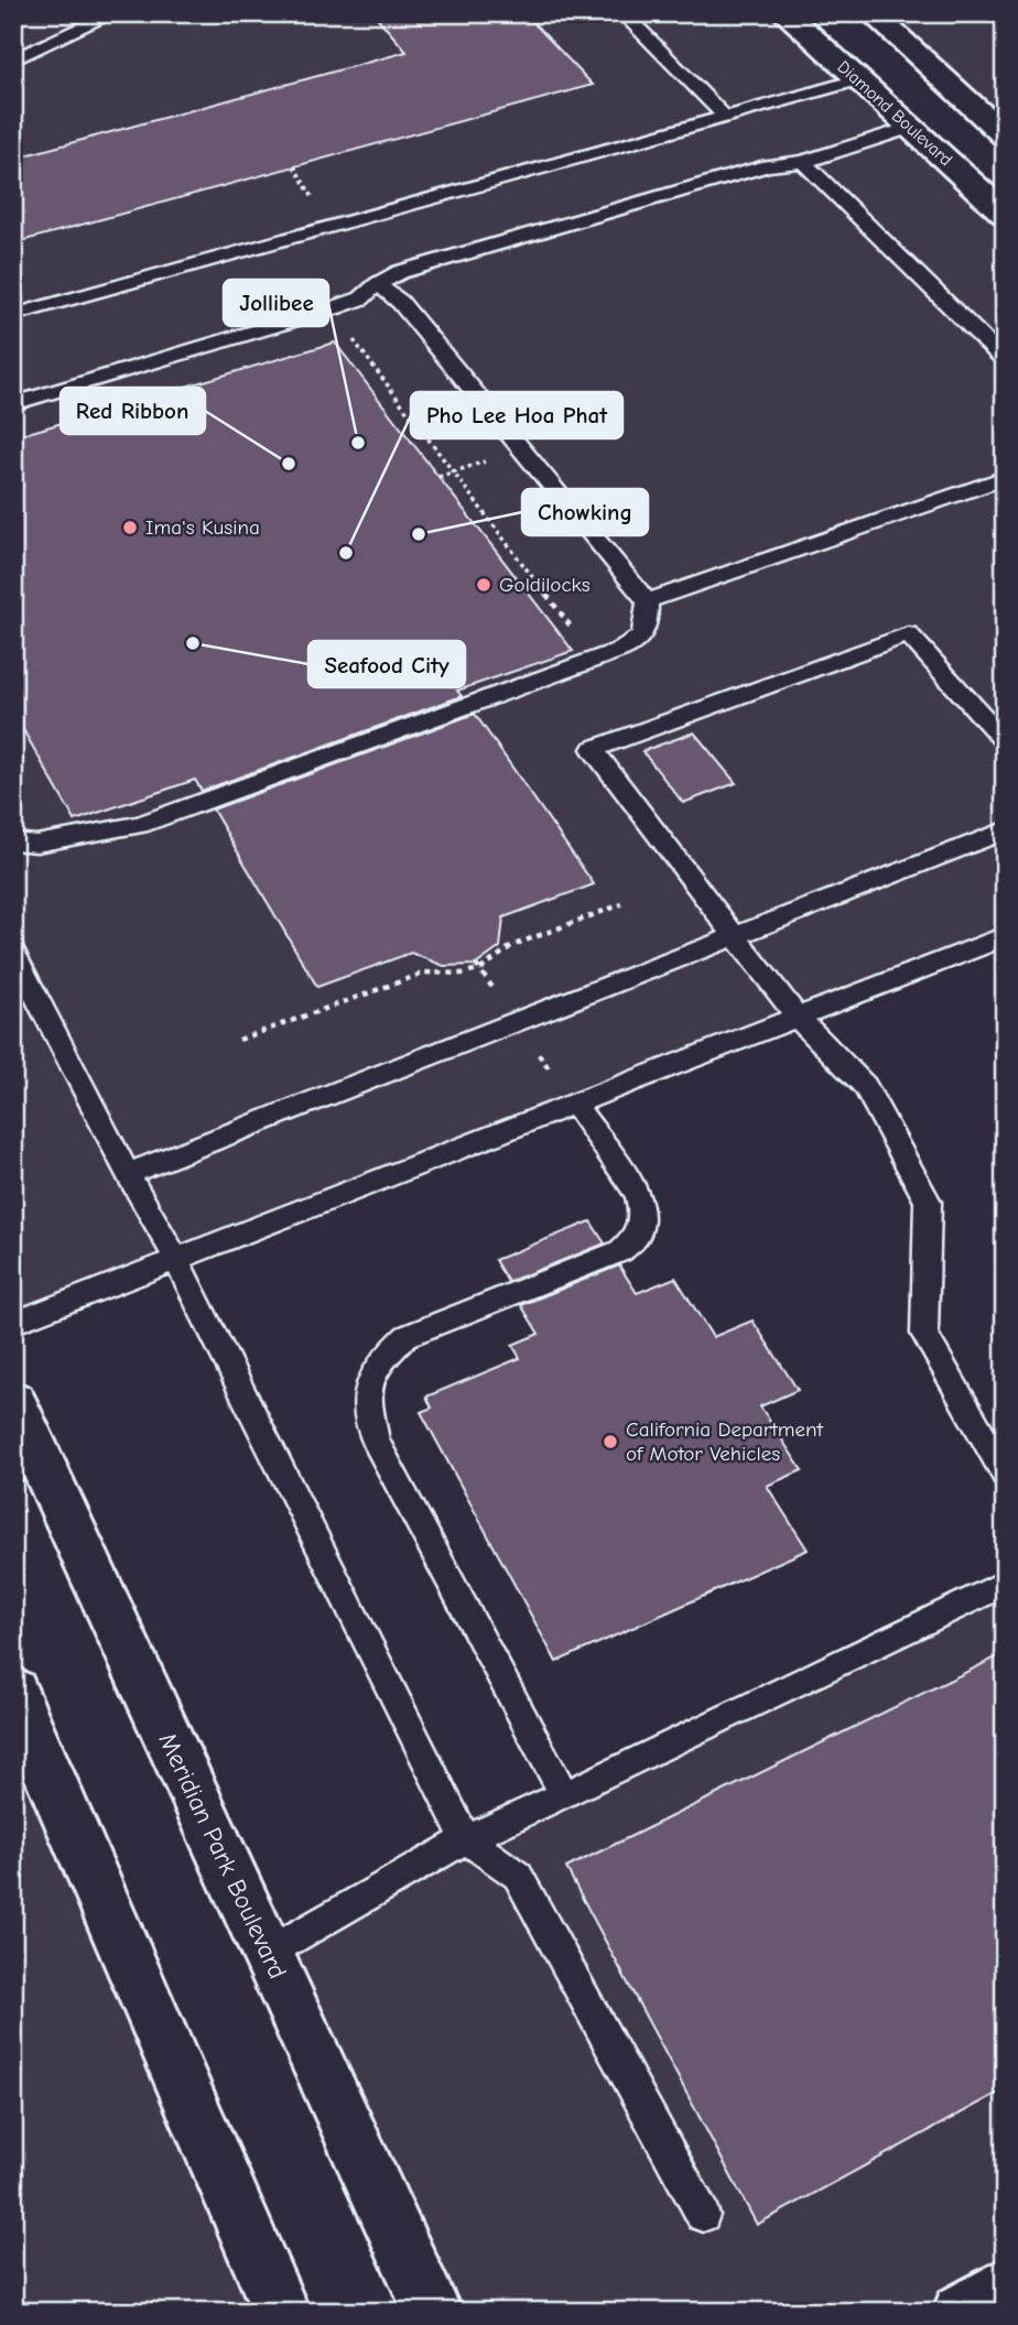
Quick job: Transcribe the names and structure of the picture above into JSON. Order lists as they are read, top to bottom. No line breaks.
{"streets":{"street":["Diamond Boulevard","Meridian Park Boulevard"]},"places":["Jollibee","Red Ribbon","Ima's Kusina","Chowking","Pho Lee Hoa Phat","Goldilocks","Seafood City","California Department of Motor Vehicles"]}
